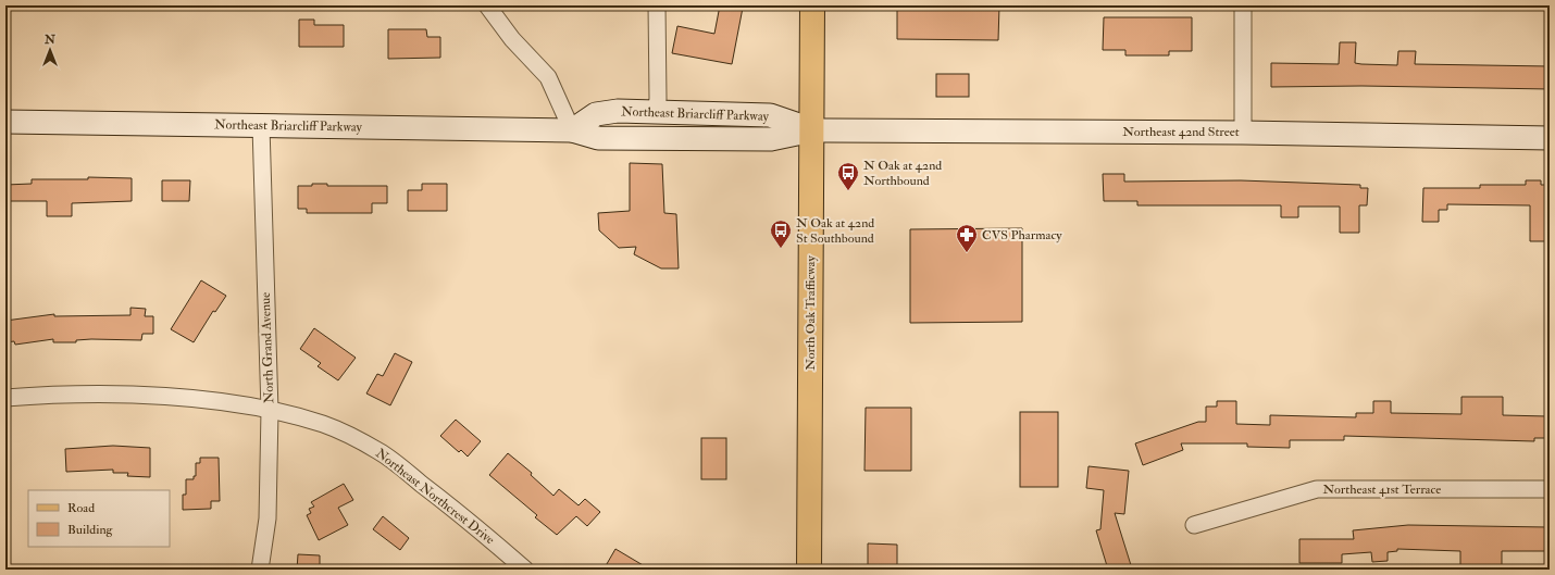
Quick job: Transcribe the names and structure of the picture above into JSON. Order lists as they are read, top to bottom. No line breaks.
{"streets":{"main road":["Northeast Briarcliff Parkway","Northeast 42nd Street","North Oak Trafficway"],"street":["North Grand Avenue","Northeast 41st Terrace","Northeast Northcrest Drive"]},"crossings":[["Northeast Briarcliff Parkway","Northeast 42nd Street"],["Northeast Briarcliff Parkway","North Oak Trafficway"],["Northeast Briarcliff Parkway","North Grand Avenue"],["Northeast 42nd Street","North Oak Trafficway"],["North Grand Avenue","Northeast Northcrest Drive"]],"places":{"bus stop":["N Oak at 42nd Northbound","N Oak at 42nd St Southbound"],"pharmacy":["CVS Pharmacy"]},"legend":["Road","Building"],"north":"top"}
